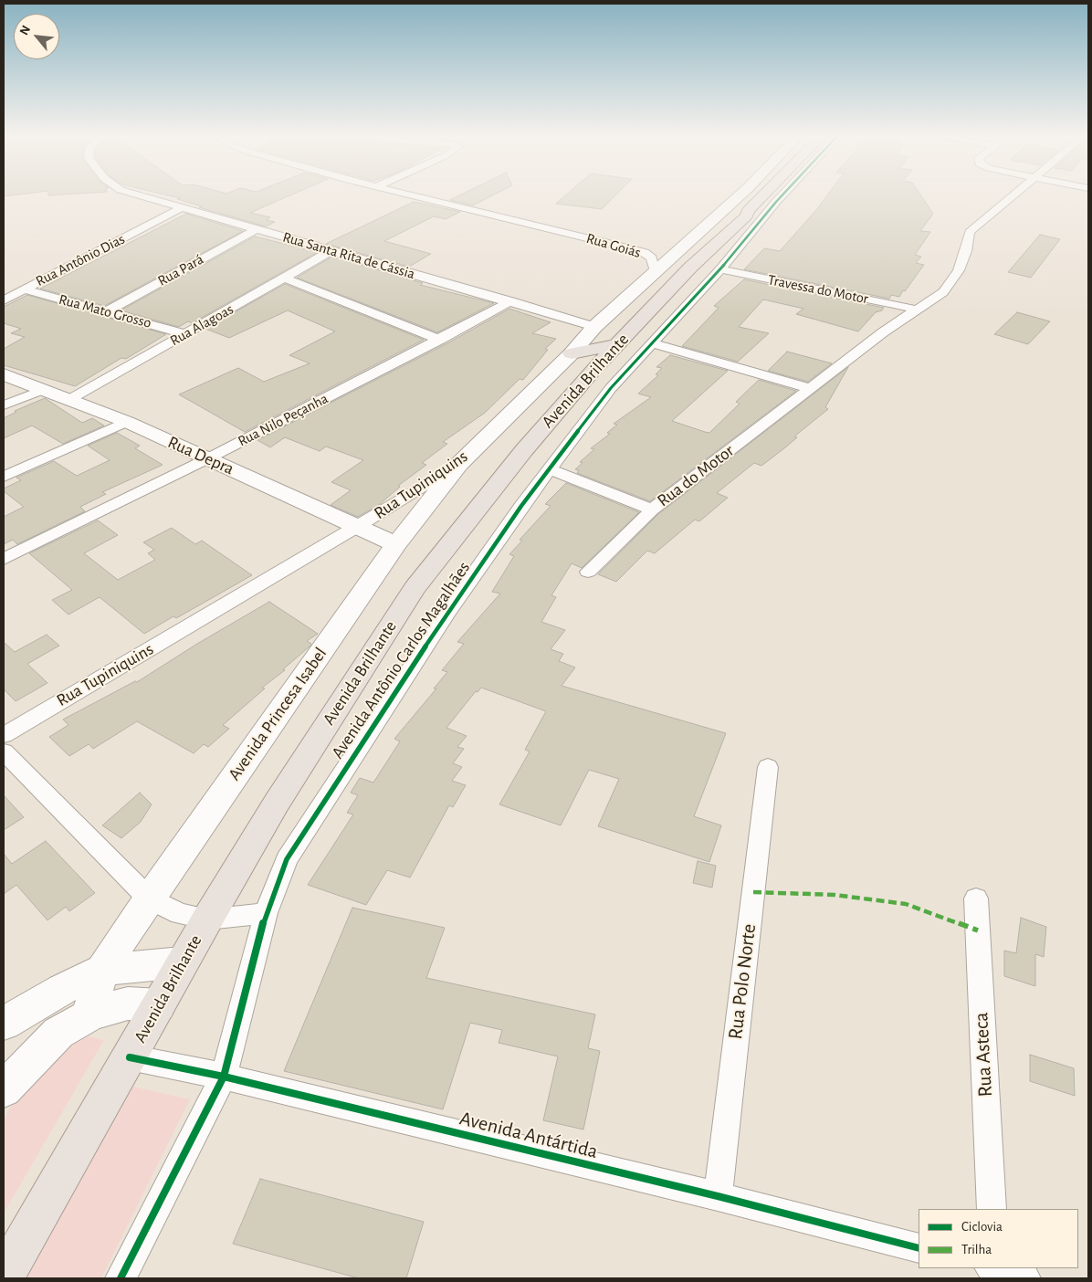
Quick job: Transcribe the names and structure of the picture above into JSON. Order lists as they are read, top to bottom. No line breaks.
{"streets":{"main road":["Avenida Brilhante"],"street":["Rua Goiás","Rua Santa Rita de Cássia","Rua Antônio Dias","Rua Pará","Travessa do Motor","Rua Mato Grosso","Rua Alagoas","Rua Nilo Peçanha","Rua Depra","Rua do Motor","Rua Tupiniquins","Avenida Antônio Carlos Magalhães","Avenida Princesa Isabel","Rua Polo Norte","Rua Asteca","Avenida Antártida"]},"crossings":[["Rua Goiás","Rua Tupiniquins"],["Rua Santa Rita de Cássia","Rua Antônio Dias"],["Rua Santa Rita de Cássia","Rua Pará"],["Rua Santa Rita de Cássia","Rua Alagoas"],["Rua Santa Rita de Cássia","Rua Nilo Peçanha"],["Rua Santa Rita de Cássia","Rua Tupiniquins"],["Rua Antônio Dias","Rua Mato Grosso"],["Rua Pará","Rua Mato Grosso"],["Travessa do Motor","Rua do Motor"],["Travessa do Motor","Avenida Antônio Carlos Magalhães"],["Rua Mato Grosso","Rua Alagoas"],["Rua Alagoas","Rua Depra"],["Avenida Brilhante","Avenida Antártida"],["Rua Nilo Peçanha","Rua Depra"],["Rua Depra","Rua Tupiniquins"],["Rua Depra","Avenida Princesa Isabel"],["Rua Tupiniquins","Avenida Princesa Isabel"],["Avenida Antônio Carlos Magalhães","Avenida Antártida"],["Rua Polo Norte","Avenida Antártida"]],"legend":["Ciclovia","Trilha"],"north":"top left"}
